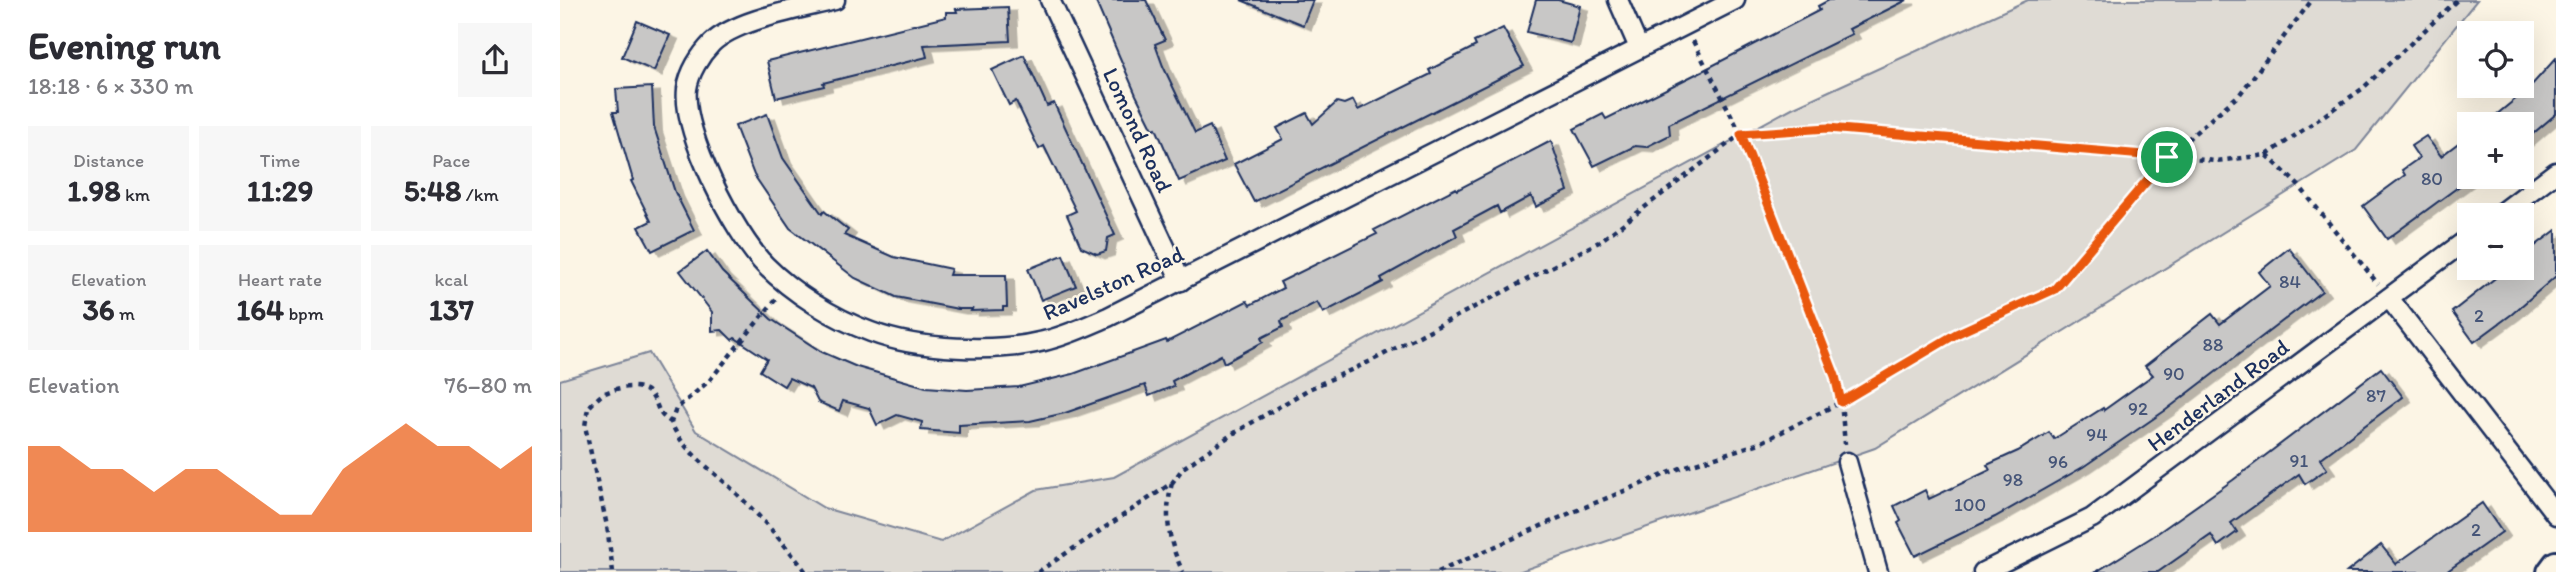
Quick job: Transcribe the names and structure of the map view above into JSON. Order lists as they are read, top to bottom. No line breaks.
{"streets":{"street":["Lomond Road","Ravelston Road","Henderland Road"]},"crossings":[["Lomond Road","Ravelston Road"]],"house_numbers":["80","84","2","88","90","87","92","94","91","96","98","100","2"],"page":{"heading":["Evening run","18:18 · 6 × 330 m"],"map_buttons":["+","−"],"stats":[["Distance","1.98 km"],["Time","11:29"],["Pace","5:48 /km"],["Elevation","36 m"],["Heart rate","164 bpm"],["kcal","137"]],"chart":["Elevation","76–80 m"]}}
